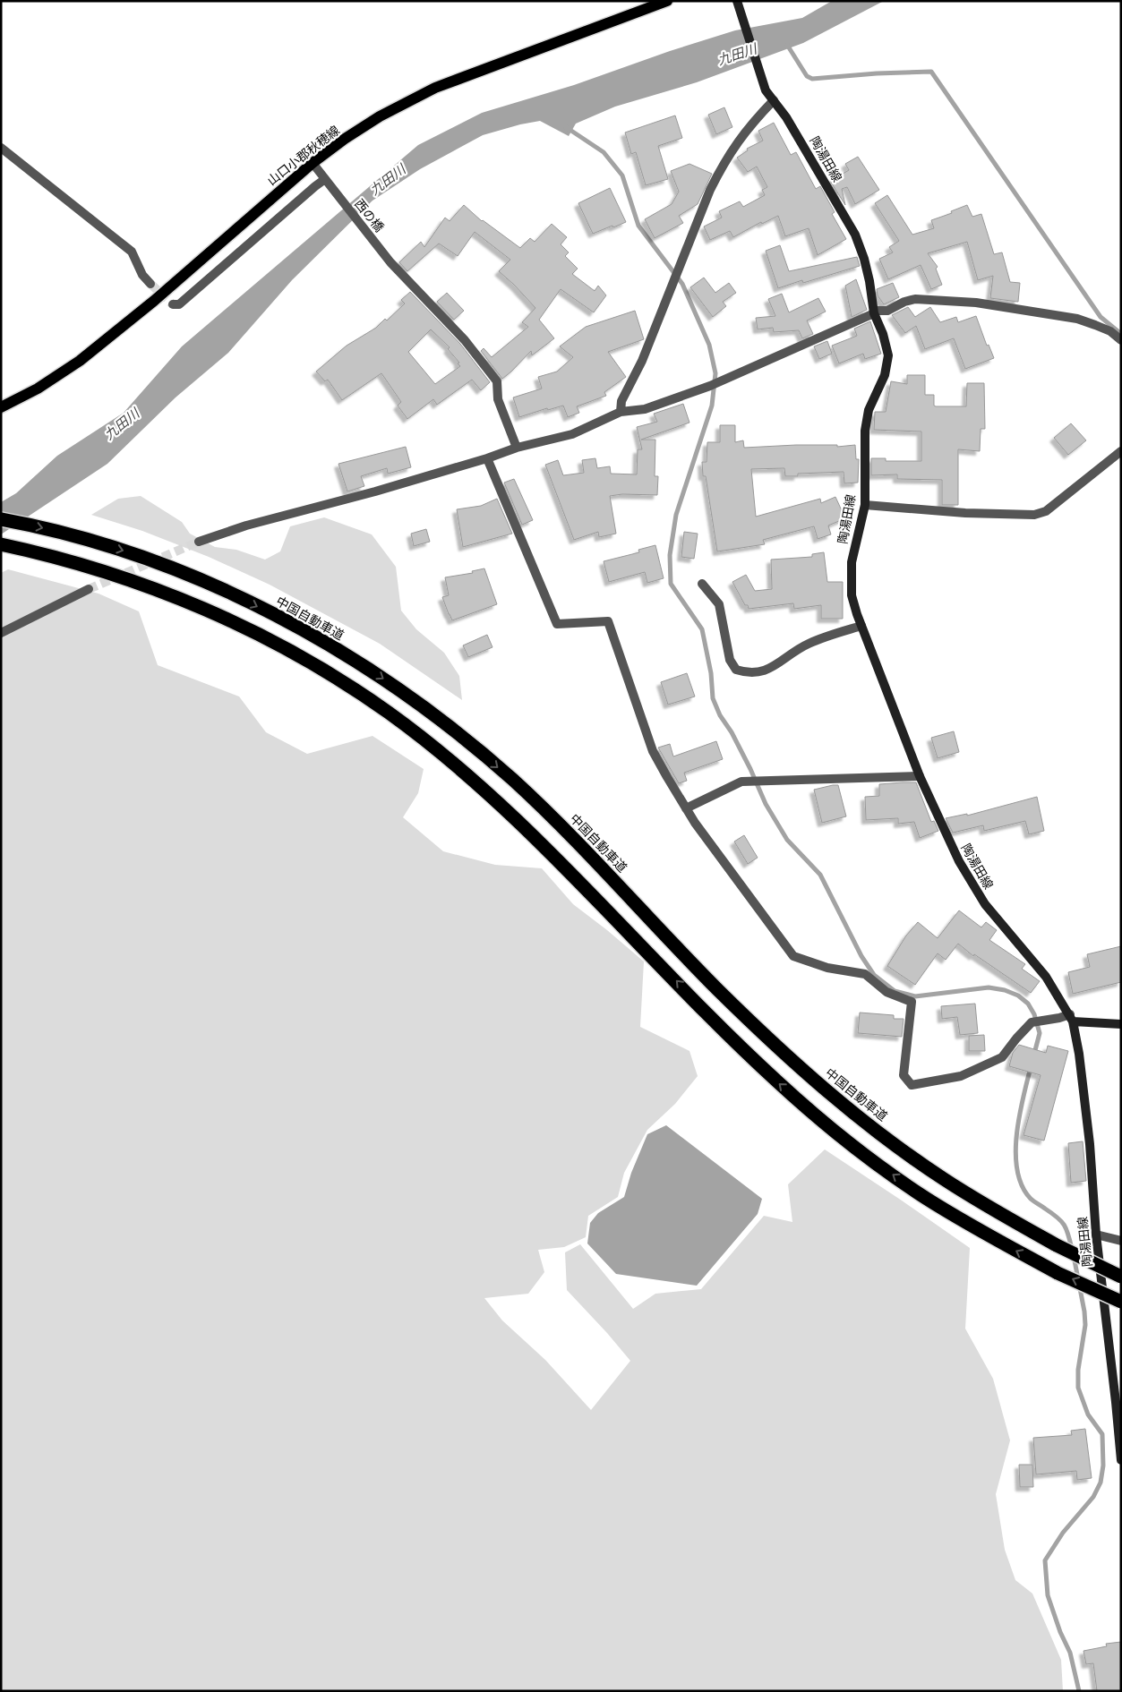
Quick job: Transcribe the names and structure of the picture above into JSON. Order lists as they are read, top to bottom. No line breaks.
{"streets":{"highway":["中国自動車道"],"main road":["山口小郡秋穂線","陶湯田線"],"street":["西の橋"]},"crossings":[["山口小郡秋穂線","西の橋"]],"water":["九田川"]}
